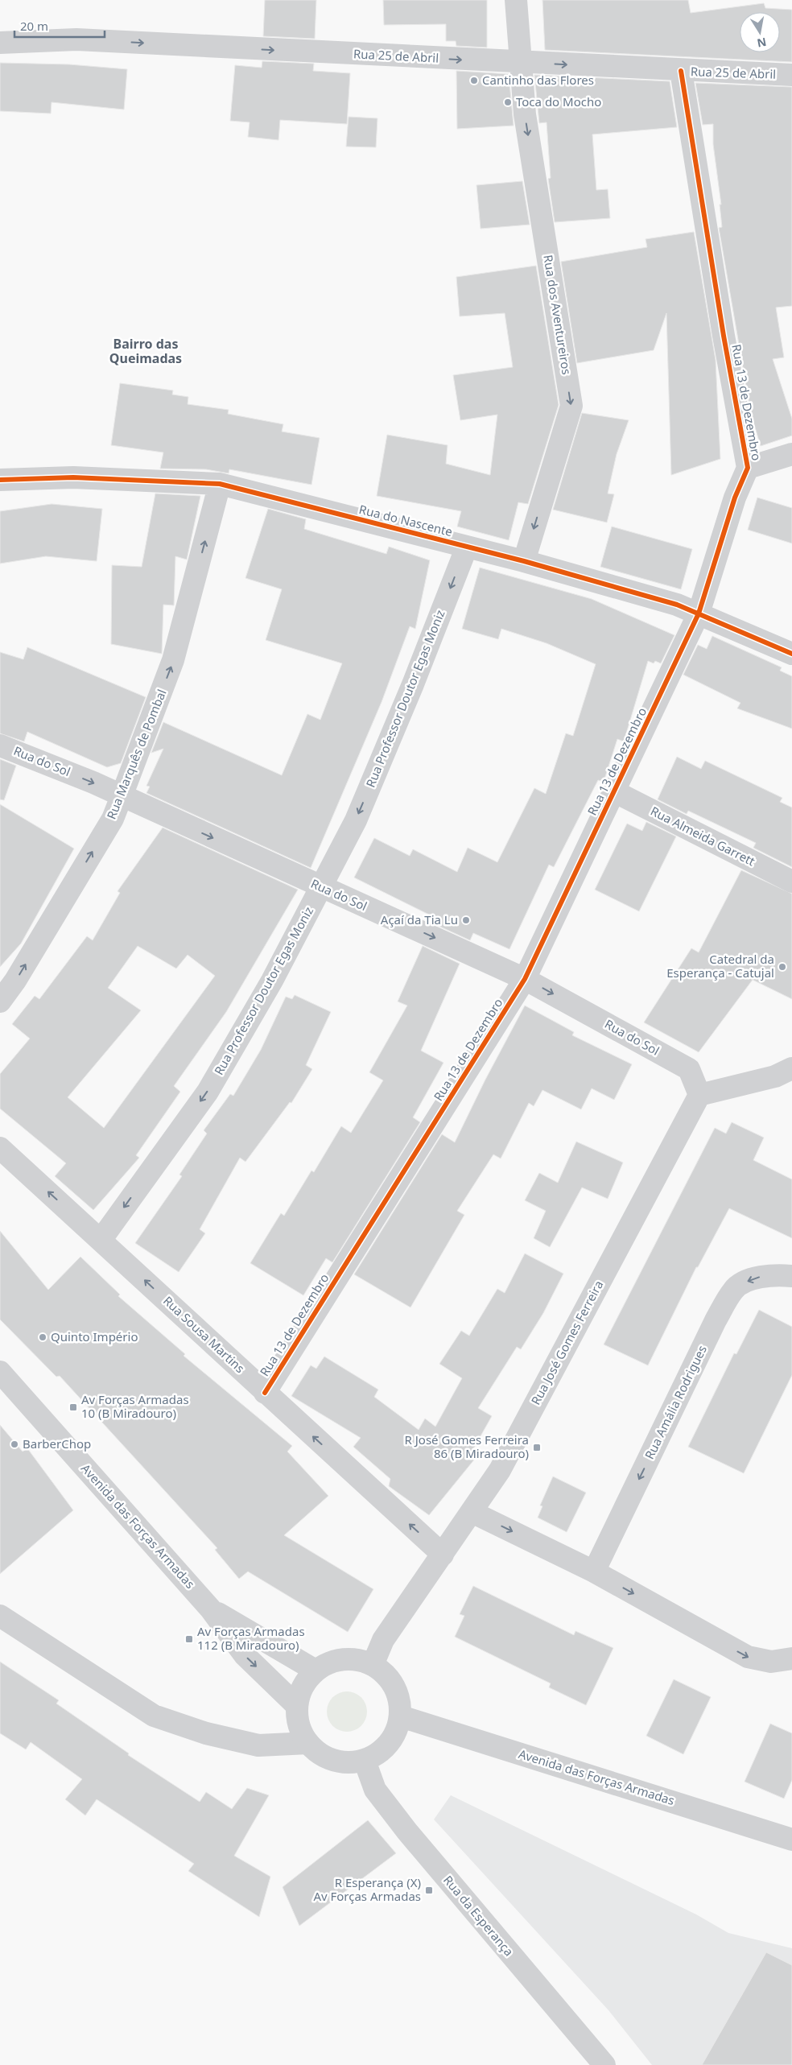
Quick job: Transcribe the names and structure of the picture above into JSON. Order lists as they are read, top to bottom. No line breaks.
{"streets":{"street":["Rua 25 de Abril","Rua dos Aventureiros","Rua 13 de Dezembro","Rua do Nascente","Rua Professor Doutor Egas Moniz","Rua Marquês de Pombal","Rua do Sol","Rua Almeida Garrett","Rua Sousa Martins","Rua José Gomes Ferreira","Rua Amália Rodrigues","Avenida das Forças Armadas","Rua da Esperança"]},"crossings":[["Rua 25 de Abril","Rua dos Aventureiros"],["Rua 25 de Abril","Rua 13 de Dezembro"],["Rua dos Aventureiros","Rua do Nascente"],["Rua 13 de Dezembro","Rua do Nascente"],["Rua 13 de Dezembro","Rua do Sol"],["Rua 13 de Dezembro","Rua Almeida Garrett"],["Rua 13 de Dezembro","Rua Sousa Martins"],["Rua do Nascente","Rua Professor Doutor Egas Moniz"],["Rua do Nascente","Rua Marquês de Pombal"],["Rua Professor Doutor Egas Moniz","Rua do Sol"],["Rua Professor Doutor Egas Moniz","Rua Sousa Martins"],["Rua Marquês de Pombal","Rua do Sol"],["Rua do Sol","Rua José Gomes Ferreira"],["Rua Sousa Martins","Rua José Gomes Ferreira"],["Rua José Gomes Ferreira","Avenida das Forças Armadas"],["Rua José Gomes Ferreira","Rua da Esperança"],["Avenida das Forças Armadas","Rua da Esperança"]],"one_way":["Rua 25 de Abril","Rua dos Aventureiros","Rua Professor Doutor Egas Moniz","Rua Marquês de Pombal","Rua do Sol","Rua Sousa Martins","Rua Amália Rodrigues"],"districts":["Bairro das Queimadas"],"places":{"other":["Cantinho das Flores","Toca do Mocho","Açaí da Tia Lu","Catedral da Esperança - Catujal","Quinto Império","BarberChop"],"transit":["Av Forças Armadas 10 (B Miradouro)","R José Gomes Ferreira 86 (B Miradouro)","Av Forças Armadas 112 (B Miradouro)","R Esperança (X) Av Forças Armadas"]},"scale_bar":"20 m","north":"bottom"}
